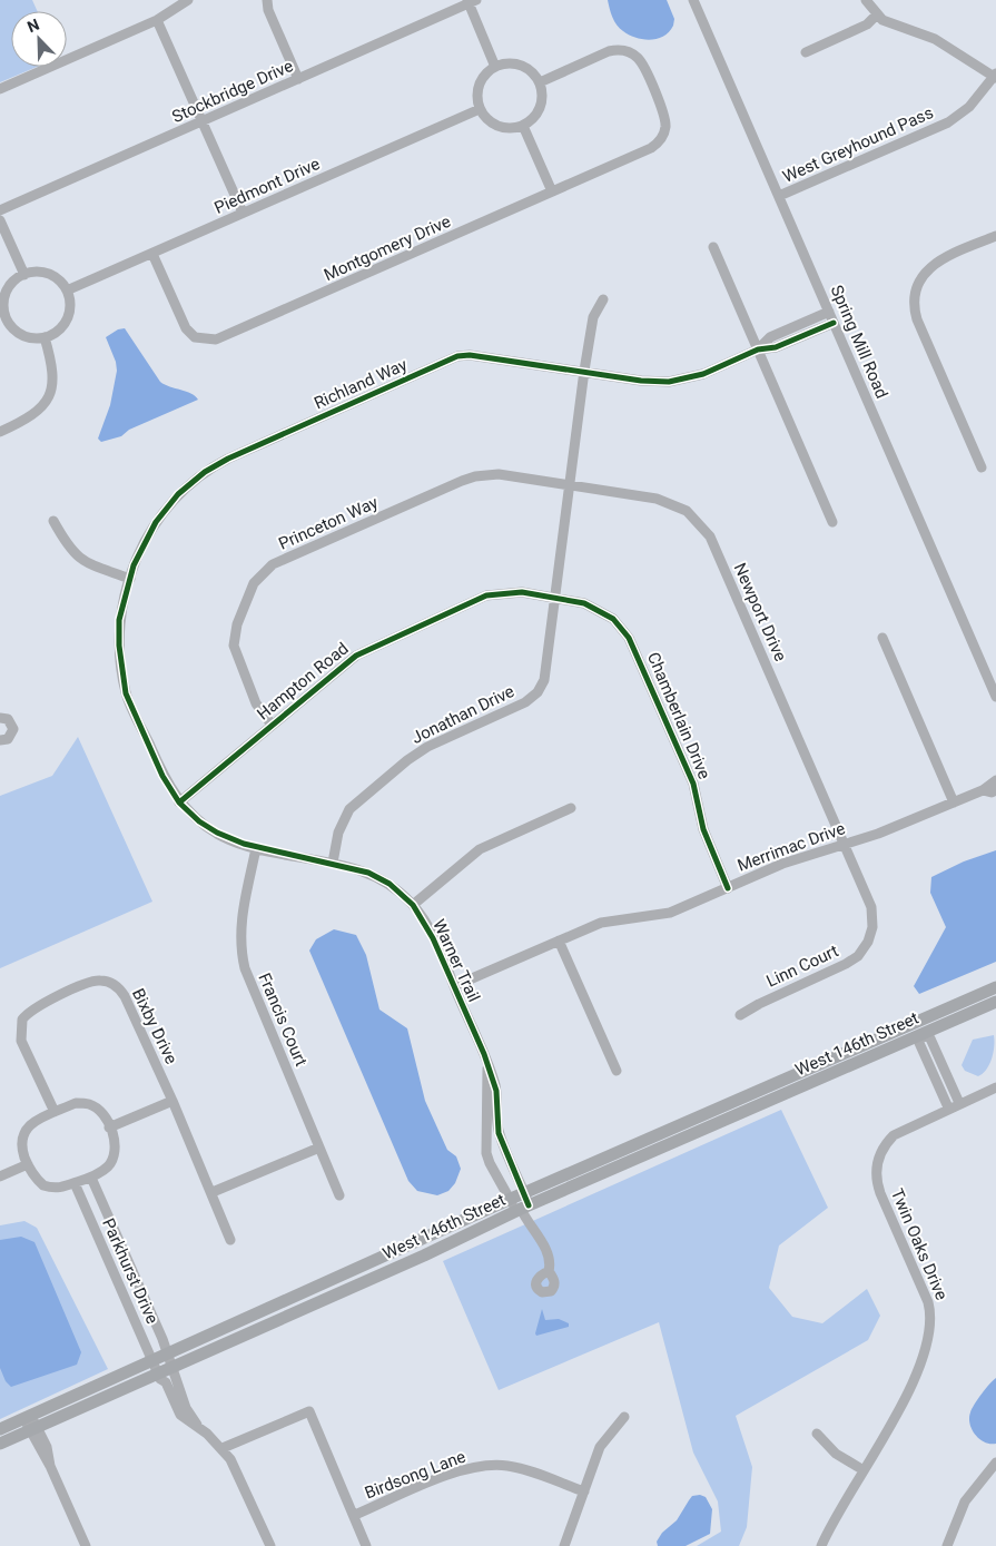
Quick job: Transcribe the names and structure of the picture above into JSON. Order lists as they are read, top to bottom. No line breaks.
{"streets":{"main road":["West 146th Street"],"street":["Stockbridge Drive","West Greyhound Pass","Piedmont Drive","Montgomery Drive","Spring Mill Road","Richland Way","Princeton Way","Newport Drive","Hampton Road","Jonathan Drive","Chamberlain Drive","Merrimac Drive","Warner Trail","Linn Court","Francis Court","Bixby Drive","Twin Oaks Drive","Parkhurst Drive","Birdsong Lane"]},"crossings":[["West Greyhound Pass","Spring Mill Road"],["Piedmont Drive","Montgomery Drive"],["Spring Mill Road","Richland Way"],["Richland Way","Jonathan Drive"],["Richland Way","Warner Trail"],["Princeton Way","Newport Drive"],["Princeton Way","Hampton Road"],["Princeton Way","Jonathan Drive"],["Newport Drive","Jonathan Drive"],["Newport Drive","Merrimac Drive"],["Newport Drive","Linn Court"],["Hampton Road","Jonathan Drive"],["Hampton Road","Chamberlain Drive"],["Hampton Road","Warner Trail"],["Jonathan Drive","Chamberlain Drive"],["Jonathan Drive","Warner Trail"],["Chamberlain Drive","Merrimac Drive"],["Merrimac Drive","Warner Trail"],["Merrimac Drive","Linn Court"],["Warner Trail","Francis Court"],["Warner Trail","West 146th Street"],["Bixby Drive","Parkhurst Drive"],["West 146th Street","Parkhurst Drive"]],"north":"top left"}
